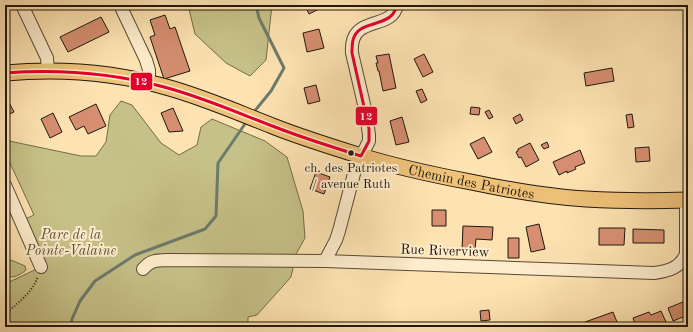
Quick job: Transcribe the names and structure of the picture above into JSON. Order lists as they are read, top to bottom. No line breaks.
{"streets":{"main road":["Chemin des Patriotes"],"street":["Rue Riverview"]},"crossings":[["Chemin des Patriotes","Rue Riverview"]],"parks":["Parc de la Pointe-Valaine"],"places":["ch. des Patriotes / avenue Ruth"],"lines":["transit line 12"]}
